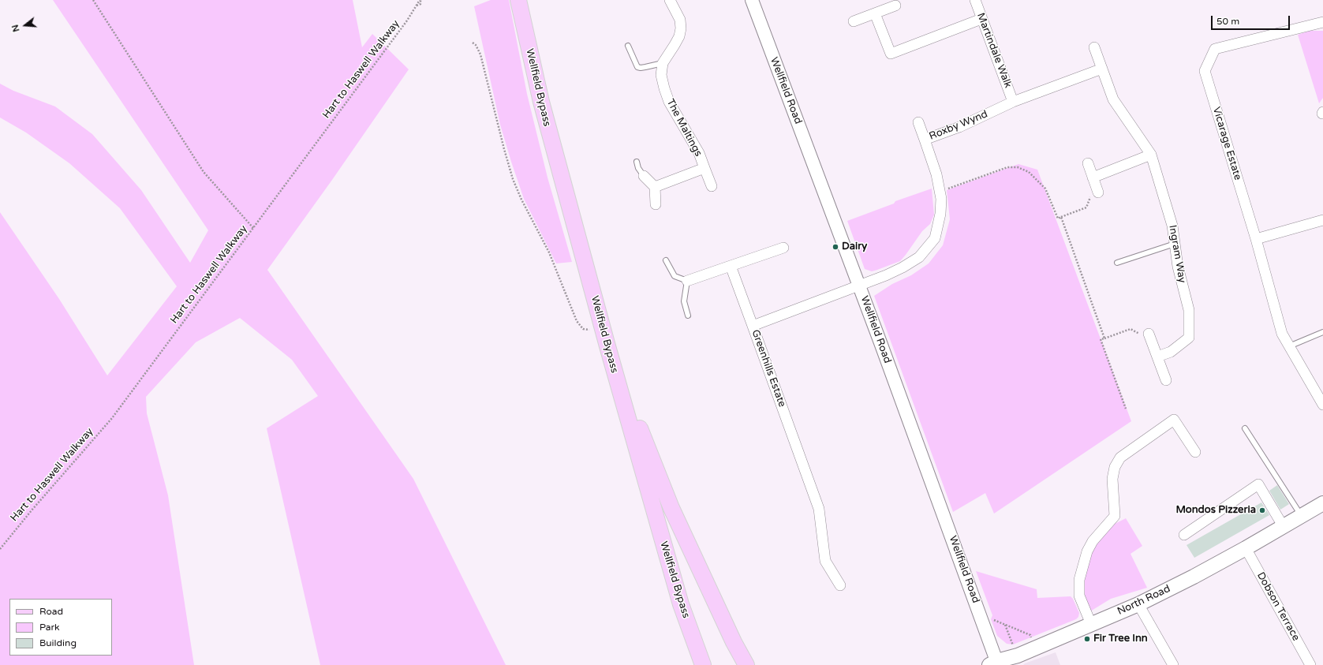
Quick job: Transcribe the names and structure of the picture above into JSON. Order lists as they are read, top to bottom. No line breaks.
{"streets":{"main road":["Wellfield Bypass","North Road"],"street":["Martindale Walk","Wellfield Road","Roxby Wynd","The Maltings","Vicarage Estate","Ingram Way","Greenhills Estate","Dobson Terrace"],"path":["Hart to Haswell Walkway"]},"crossings":[["Martindale Walk","Roxby Wynd"],["Wellfield Road","Roxby Wynd"],["Wellfield Road","Greenhills Estate"],["Wellfield Road","North Road"],["Roxby Wynd","Ingram Way"],["Roxby Wynd","Greenhills Estate"],["North Road","Dobson Terrace"]],"places":["Dairy","Mondos Pizzeria","Fir Tree Inn"],"legend":["Road","Park","Building"],"scale_bar":"50 m","north":"left"}
